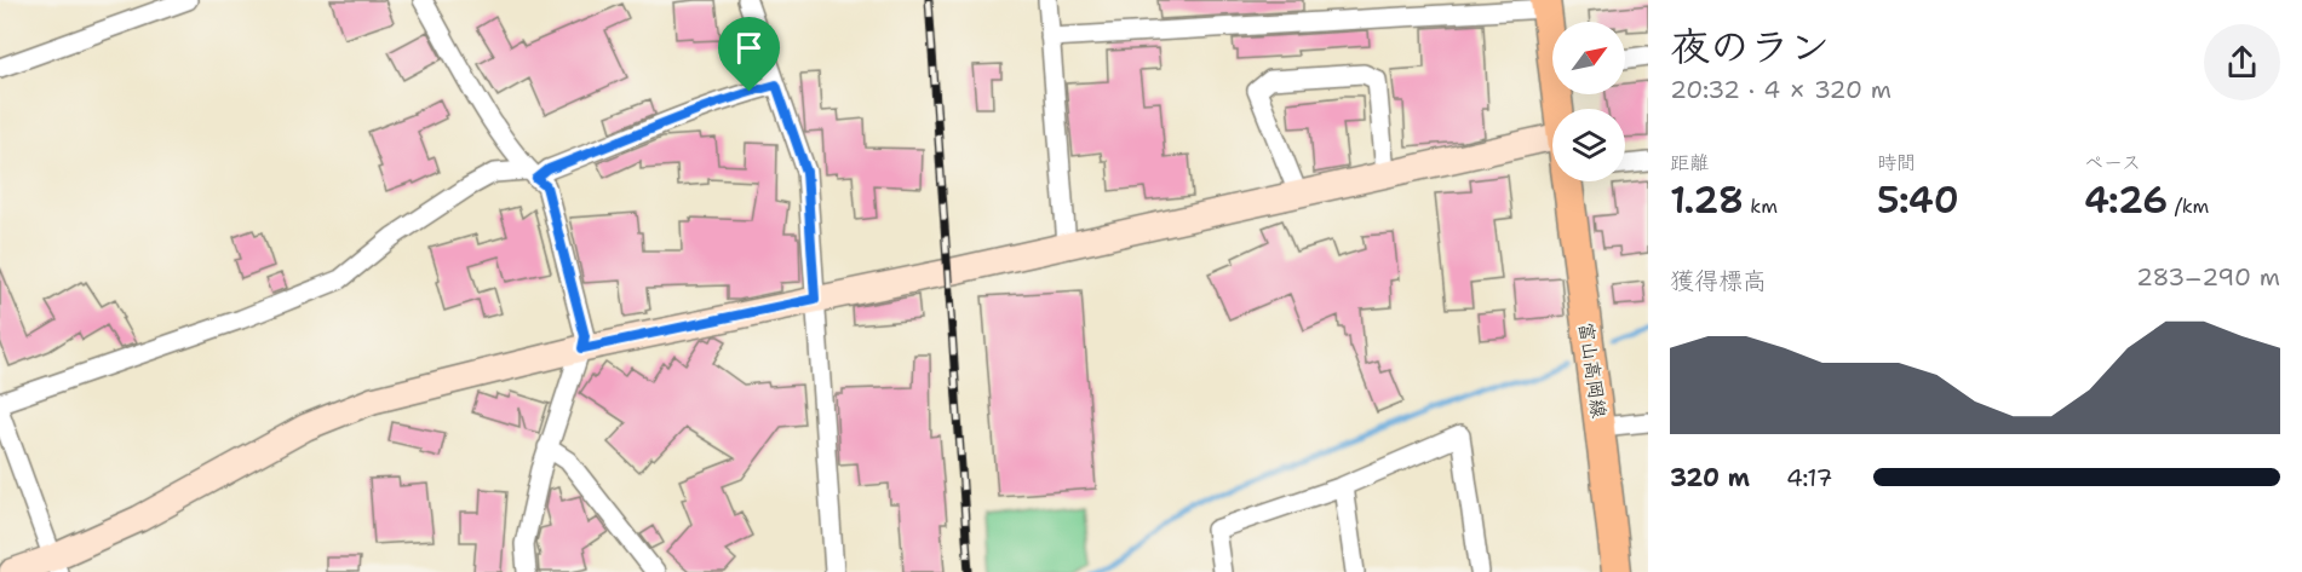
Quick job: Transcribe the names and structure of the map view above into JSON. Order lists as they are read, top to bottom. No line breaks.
{"streets":{"main road":["富山高岡線"]},"north":"top right","page":{"heading":["夜のラン","20:32 · 4 × 320 m"],"stats":[["距離","1.28 km"],["時間","5:40"],["ペース","4:26 /km"]],"chart":["獲得標高","283–290 m"],"list":[{"name":"320 m","note":"4:17"}]}}
